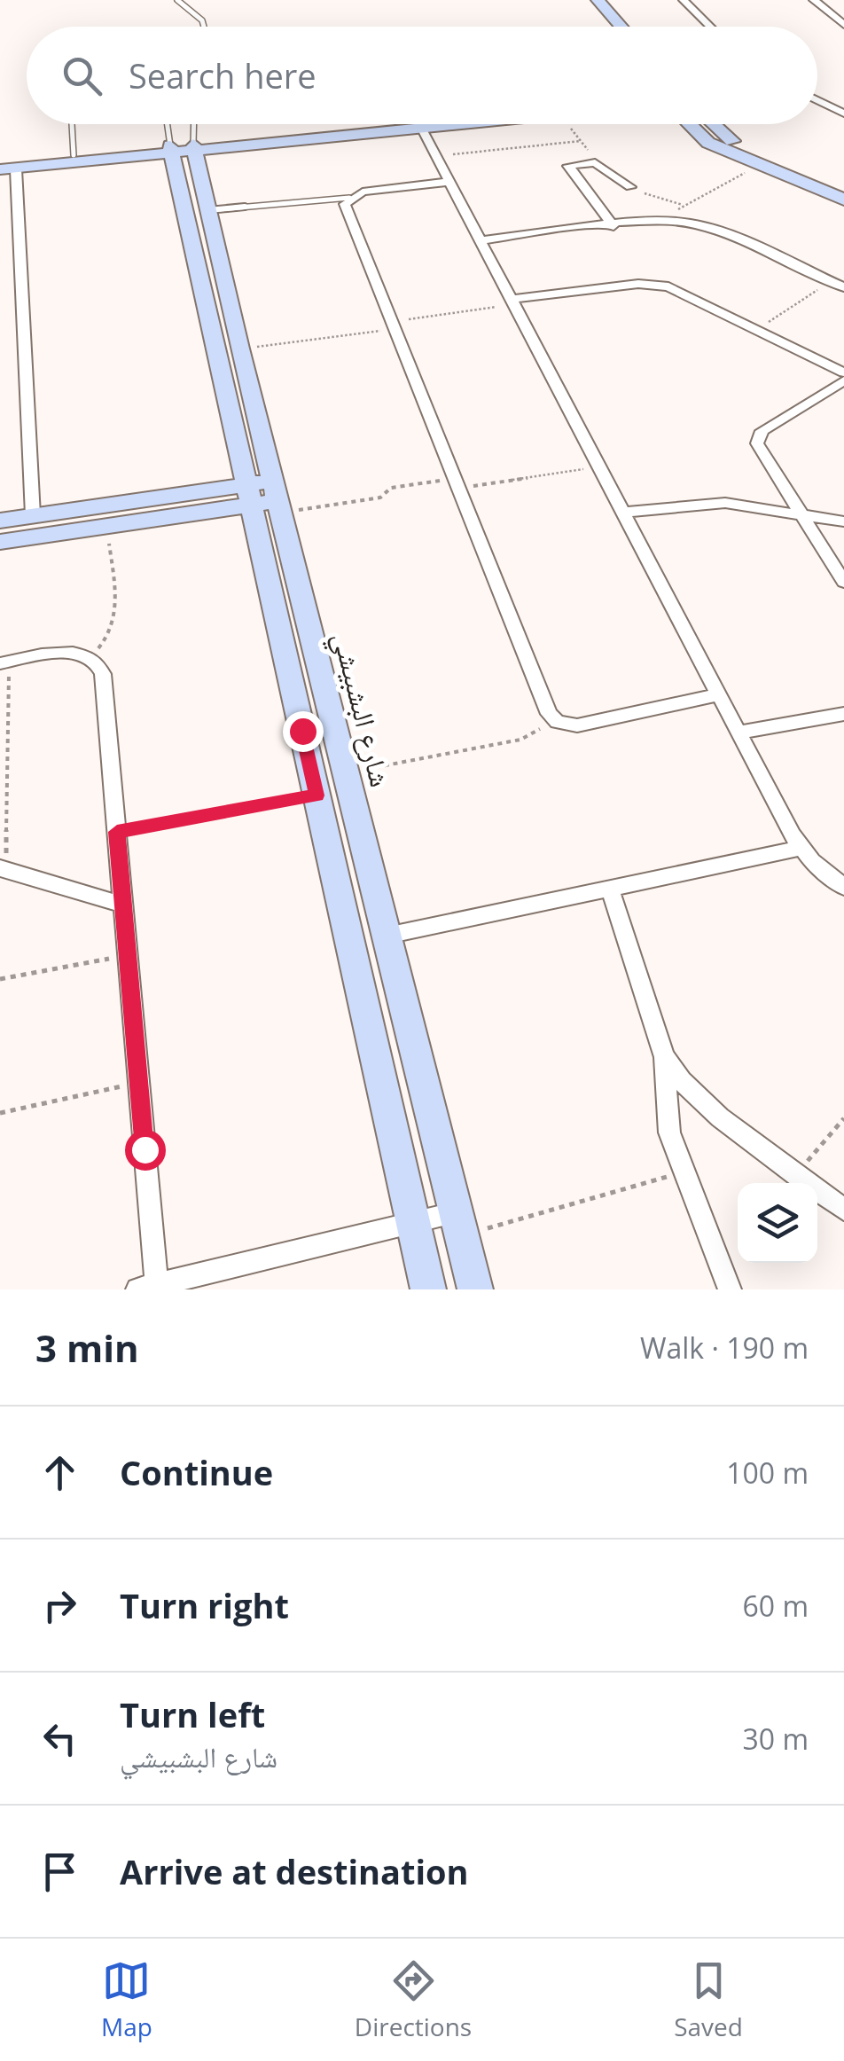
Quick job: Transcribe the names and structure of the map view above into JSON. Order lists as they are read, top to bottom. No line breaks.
{"streets":{"street":["شارع البشبيشي"]},"page":{"search":"Search here","heading":["3 min","Walk · 190 m"],"list":[["Continue","100 m"],["Turn right","60 m"],["Turn left","شارع البشبيشي","30 m"],"Arrive at destination"],"nav":["Map","Directions","Saved"]}}
